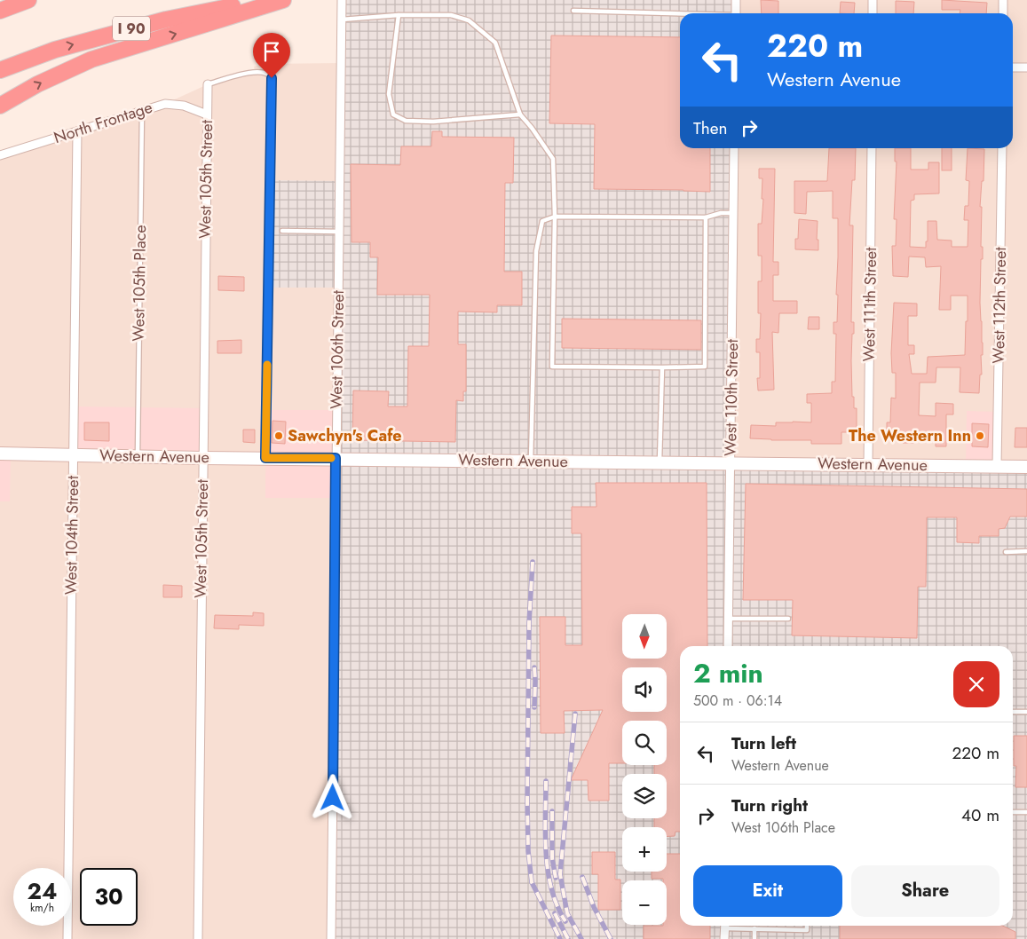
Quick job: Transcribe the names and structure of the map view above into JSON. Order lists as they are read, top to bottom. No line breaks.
{"streets":{"highway":["I 90"],"street":["North Frontage","West 105th Street","West 111th Street","West 112th Street","West 106th Street","West 110th Street","Western Avenue","West 104th Street"],"lane":["West 105th Place"]},"crossings":[["North Frontage","West 105th Street"],["North Frontage","West 105th Place"],["North Frontage","West 104th Street"],["West 105th Street","Western Avenue"],["West 105th Place","Western Avenue"],["West 111th Street","Western Avenue"],["West 112th Street","Western Avenue"],["West 106th Street","Western Avenue"],["West 110th Street","Western Avenue"],["Western Avenue","West 104th Street"]],"places":["Sawchyn's Cafe","The Western Inn"],"north":"bottom","page":{"turn":["220 m","Western Avenue"],"then":"Then","map_buttons":["+","−"],"heading":["2 min","500 m · 06:14"],"list":[{"name":"Turn left","note":"Western Avenue","value":"220 m"},{"name":"Turn right","note":"West 106th Place","value":"40 m"}],"buttons":["Exit","Share"],"speed":"24 km/h","limit":"30"}}
